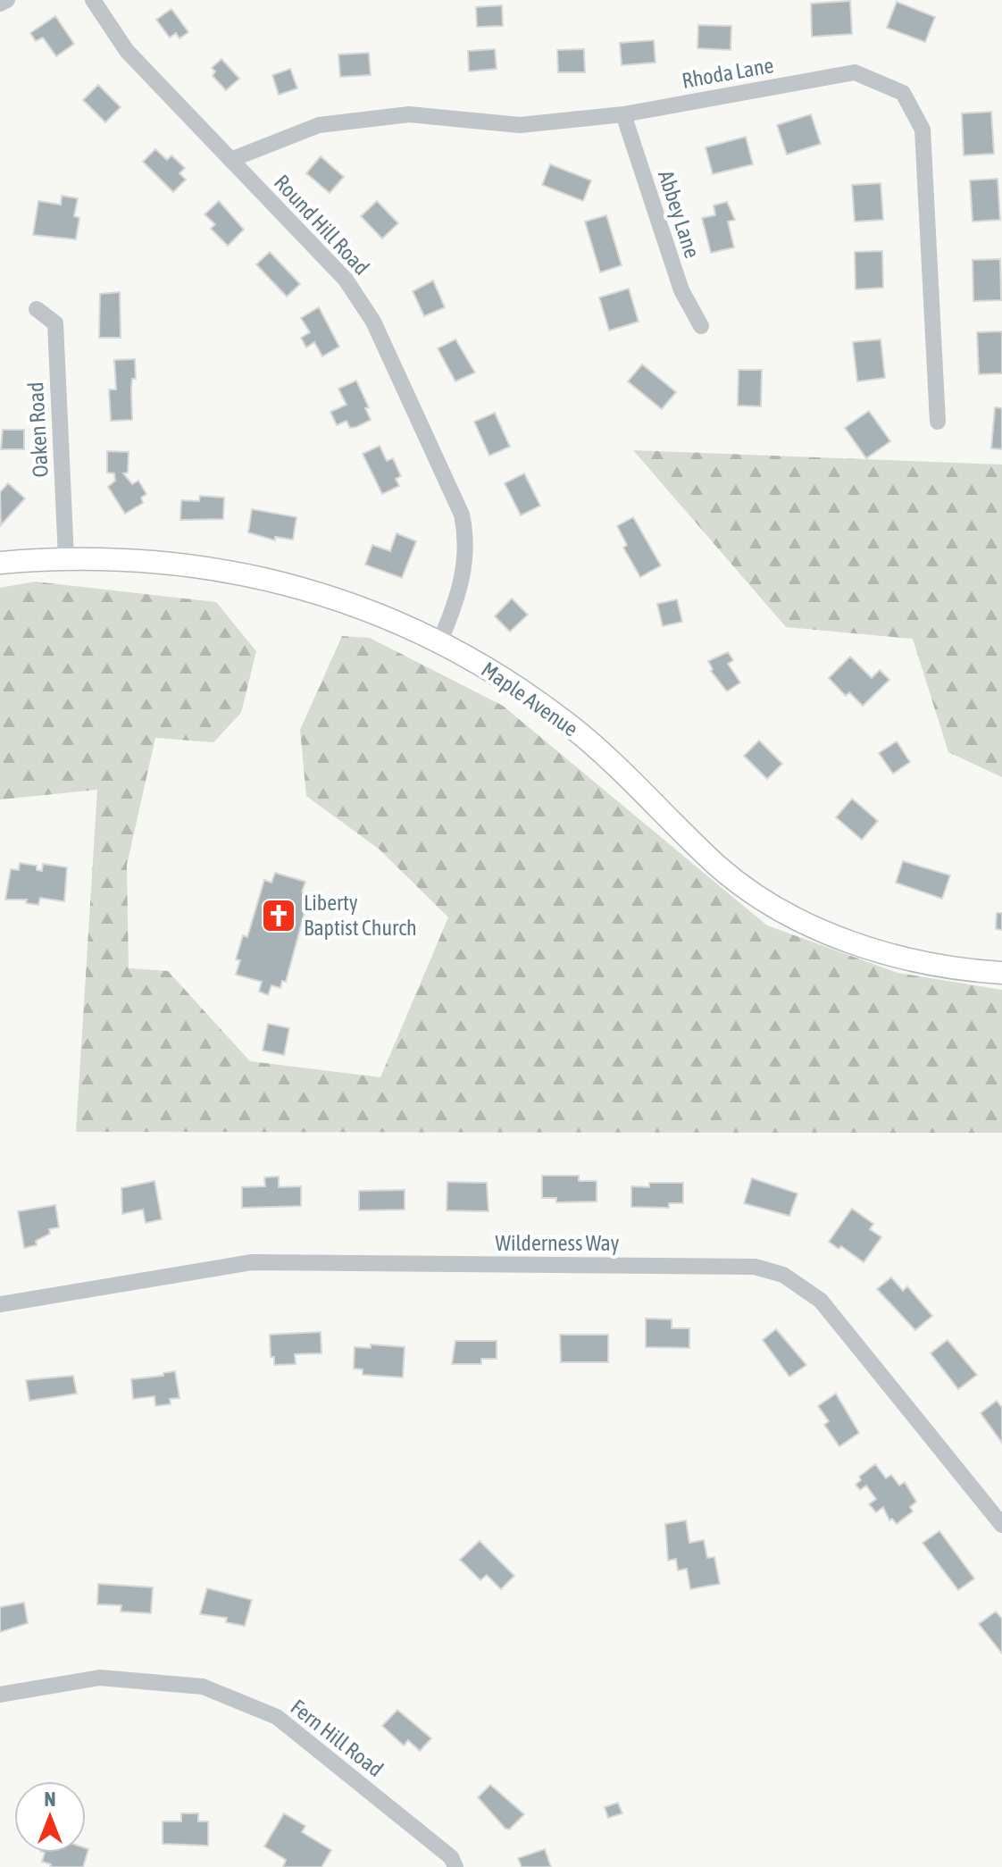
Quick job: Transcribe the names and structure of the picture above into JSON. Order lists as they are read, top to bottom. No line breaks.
{"streets":{"main road":["Maple Avenue"],"street":["Rhoda Lane","Abbey Lane","Round Hill Road","Oaken Road","Wilderness Way","Fern Hill Road"]},"crossings":[["Rhoda Lane","Abbey Lane"],["Rhoda Lane","Round Hill Road"],["Round Hill Road","Maple Avenue"],["Oaken Road","Maple Avenue"]],"places":{"church":["Liberty Baptist Church"]},"north":"top"}
